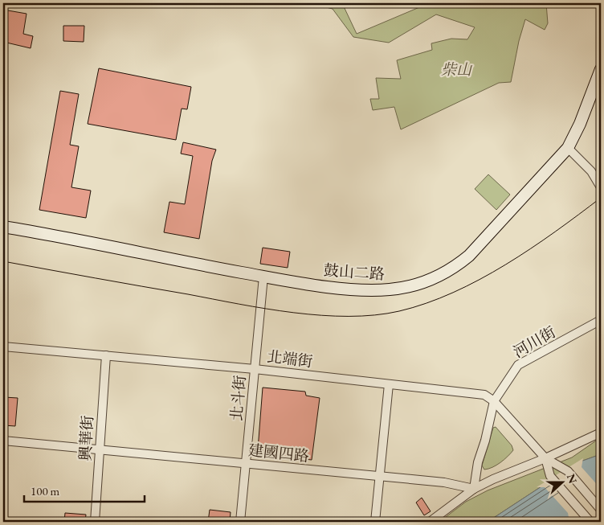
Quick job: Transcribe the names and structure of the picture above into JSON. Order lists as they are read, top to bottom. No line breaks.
{"streets":{"street":["鼓山二路","河川街","北端街","北斗街","興華街","建國四路"]},"crossings":[["鼓山二路","北斗街"],["河川街","北端街"],["北端街","北斗街"],["北端街","興華街"],["北斗街","建國四路"],["興華街","建國四路"]],"parks":["柴山"],"scale_bar":"100 m","north":"right"}
